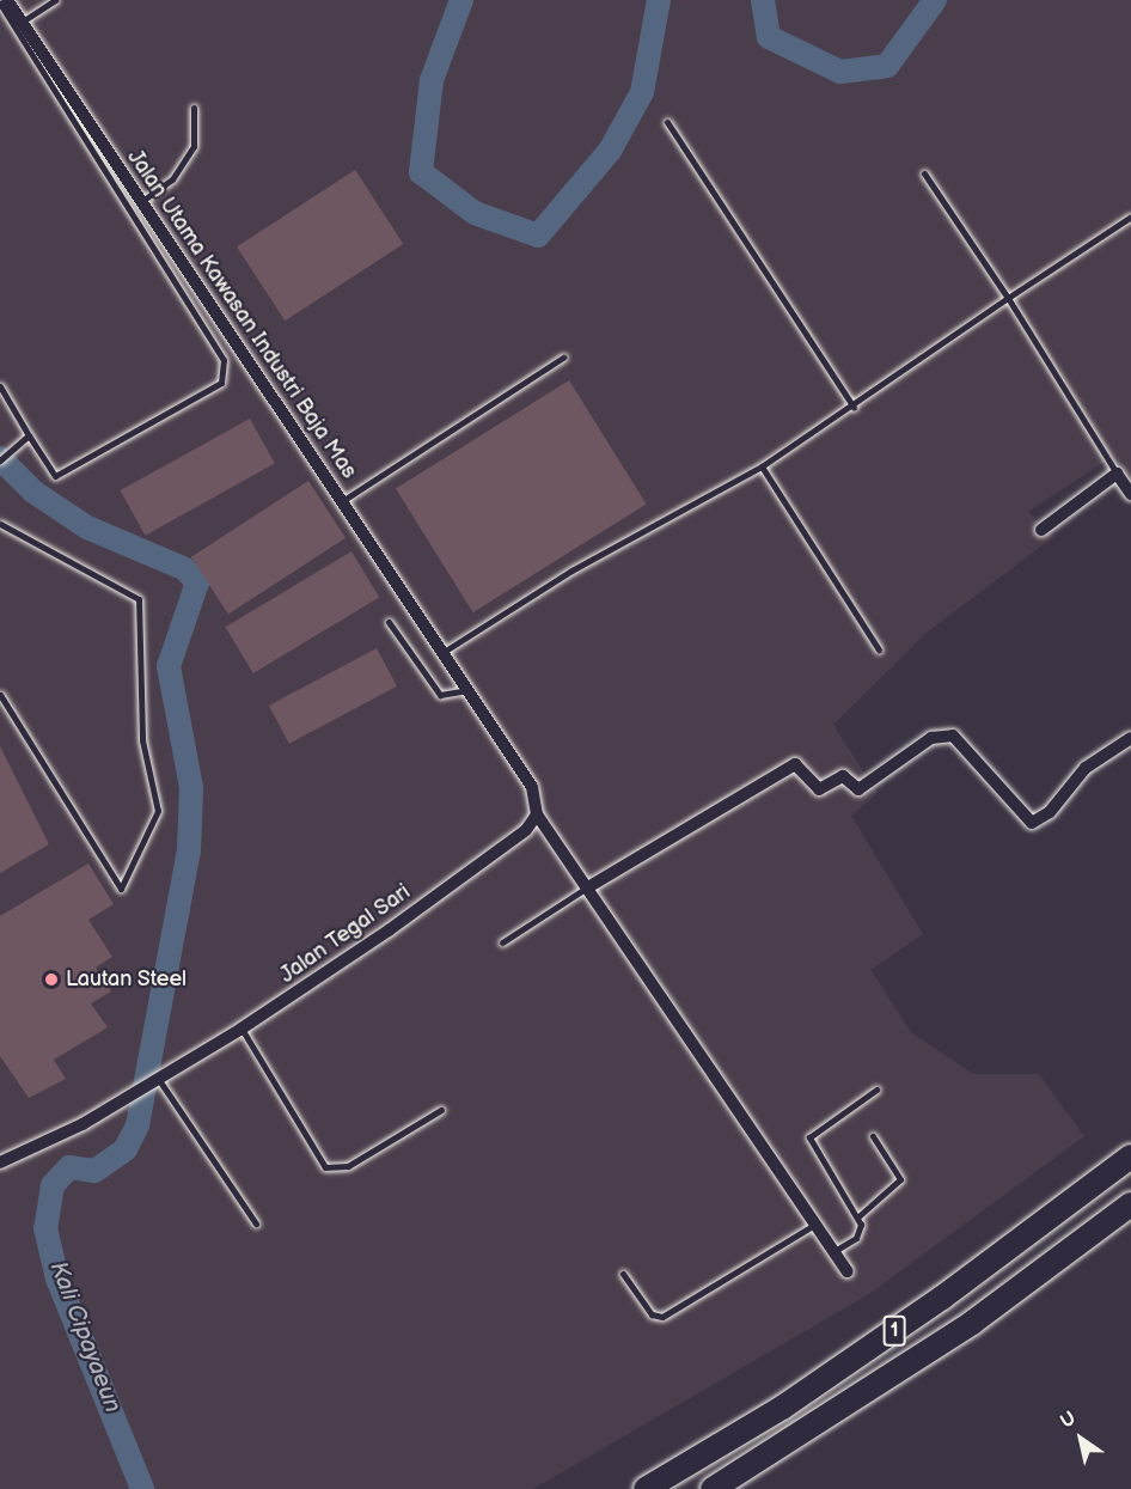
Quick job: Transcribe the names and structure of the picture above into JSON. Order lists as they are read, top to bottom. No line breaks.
{"streets":{"highway":["1"],"street":["Jalan Utama Kawasan Industri Baja Mas","Jalan Tegal Sari"]},"water":["Kali Cipayaeun"],"places":["Lautan Steel"],"north":"top left"}
